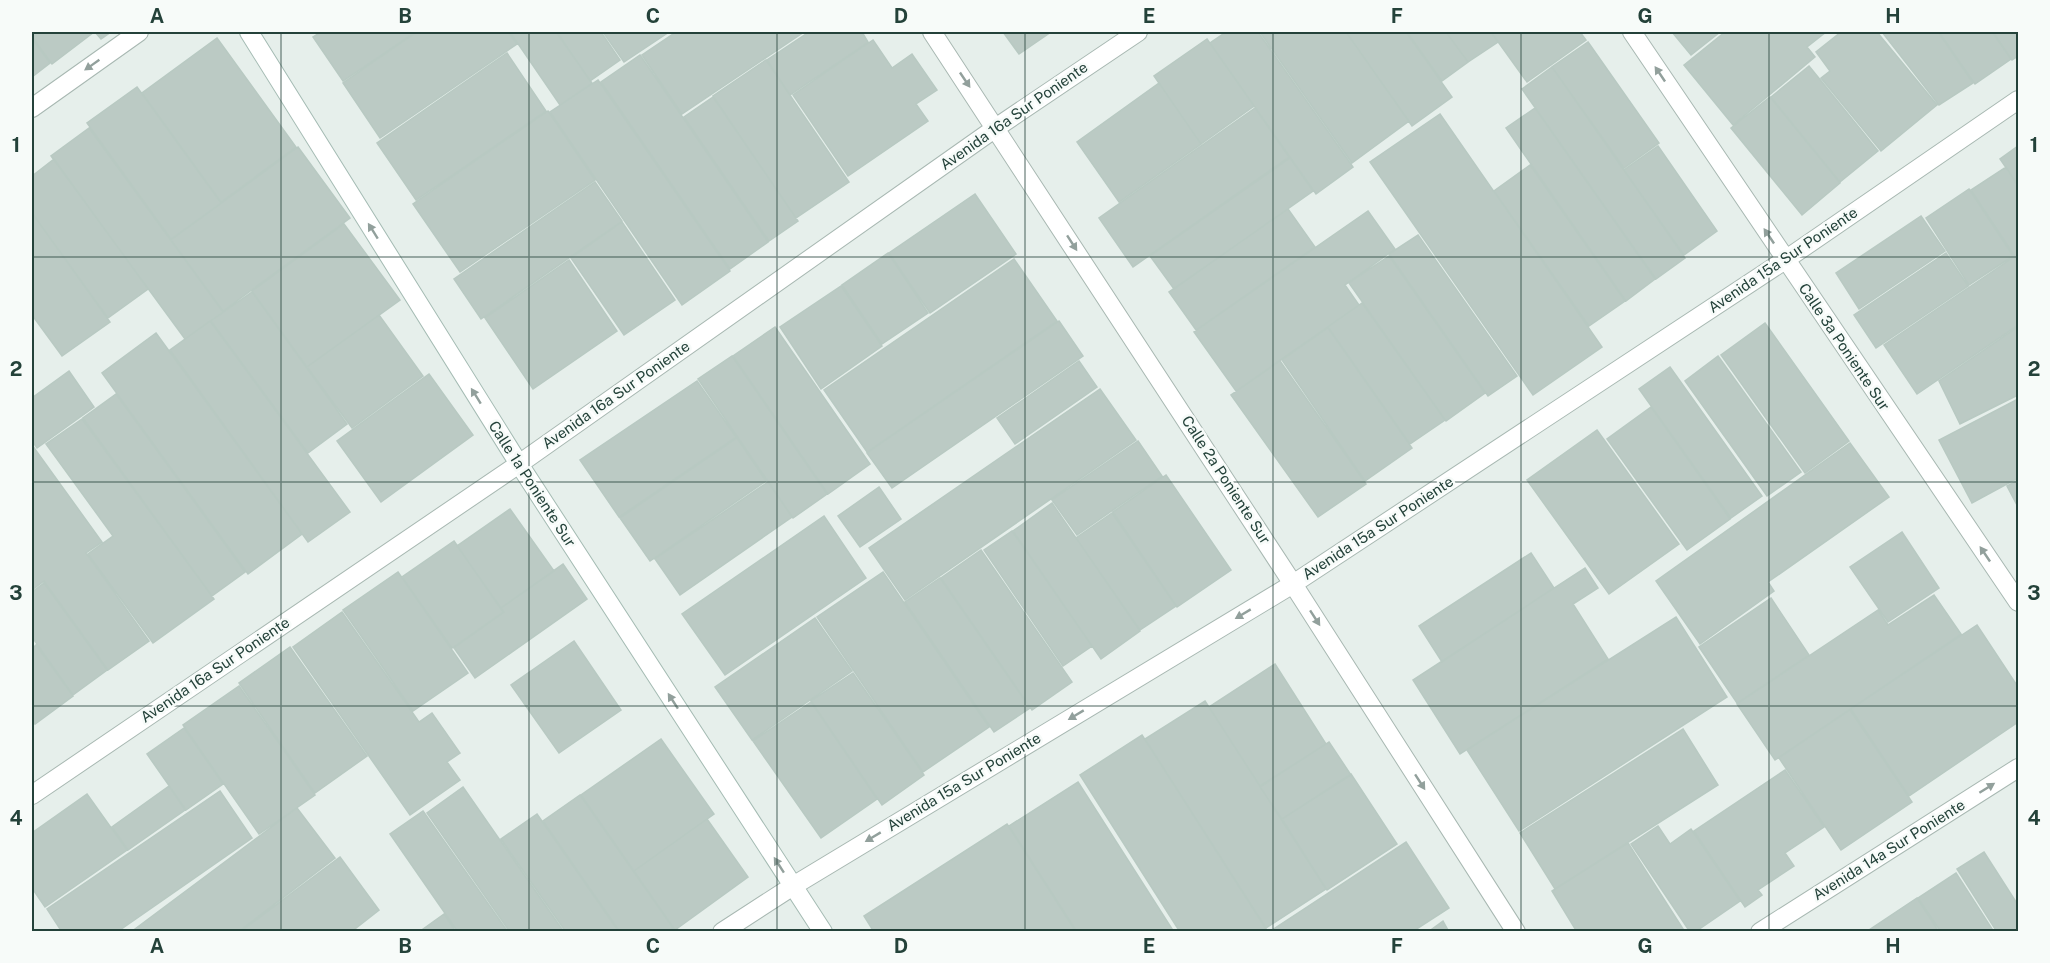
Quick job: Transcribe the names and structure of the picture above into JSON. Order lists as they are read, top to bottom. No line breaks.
{"streets":{"street":["Avenida 16a Sur Poniente","Avenida 15a Sur Poniente","Calle 3a Poniente Sur","Calle 2a Poniente Sur","Calle 1a Poniente Sur","Avenida 14a Sur Poniente"]},"crossings":[["Avenida 16a Sur Poniente","Calle 2a Poniente Sur"],["Avenida 16a Sur Poniente","Calle 1a Poniente Sur"],["Avenida 15a Sur Poniente","Calle 3a Poniente Sur"],["Avenida 15a Sur Poniente","Calle 2a Poniente Sur"],["Avenida 15a Sur Poniente","Calle 1a Poniente Sur"]],"one_way":["Avenida 15a Sur Poniente","Calle 3a Poniente Sur","Calle 2a Poniente Sur","Calle 1a Poniente Sur","Avenida 14a Sur Poniente"],"grid":{"columns":["A","B","C","D","E","F","G","H"],"rows":["1","2","3","4"]}}
